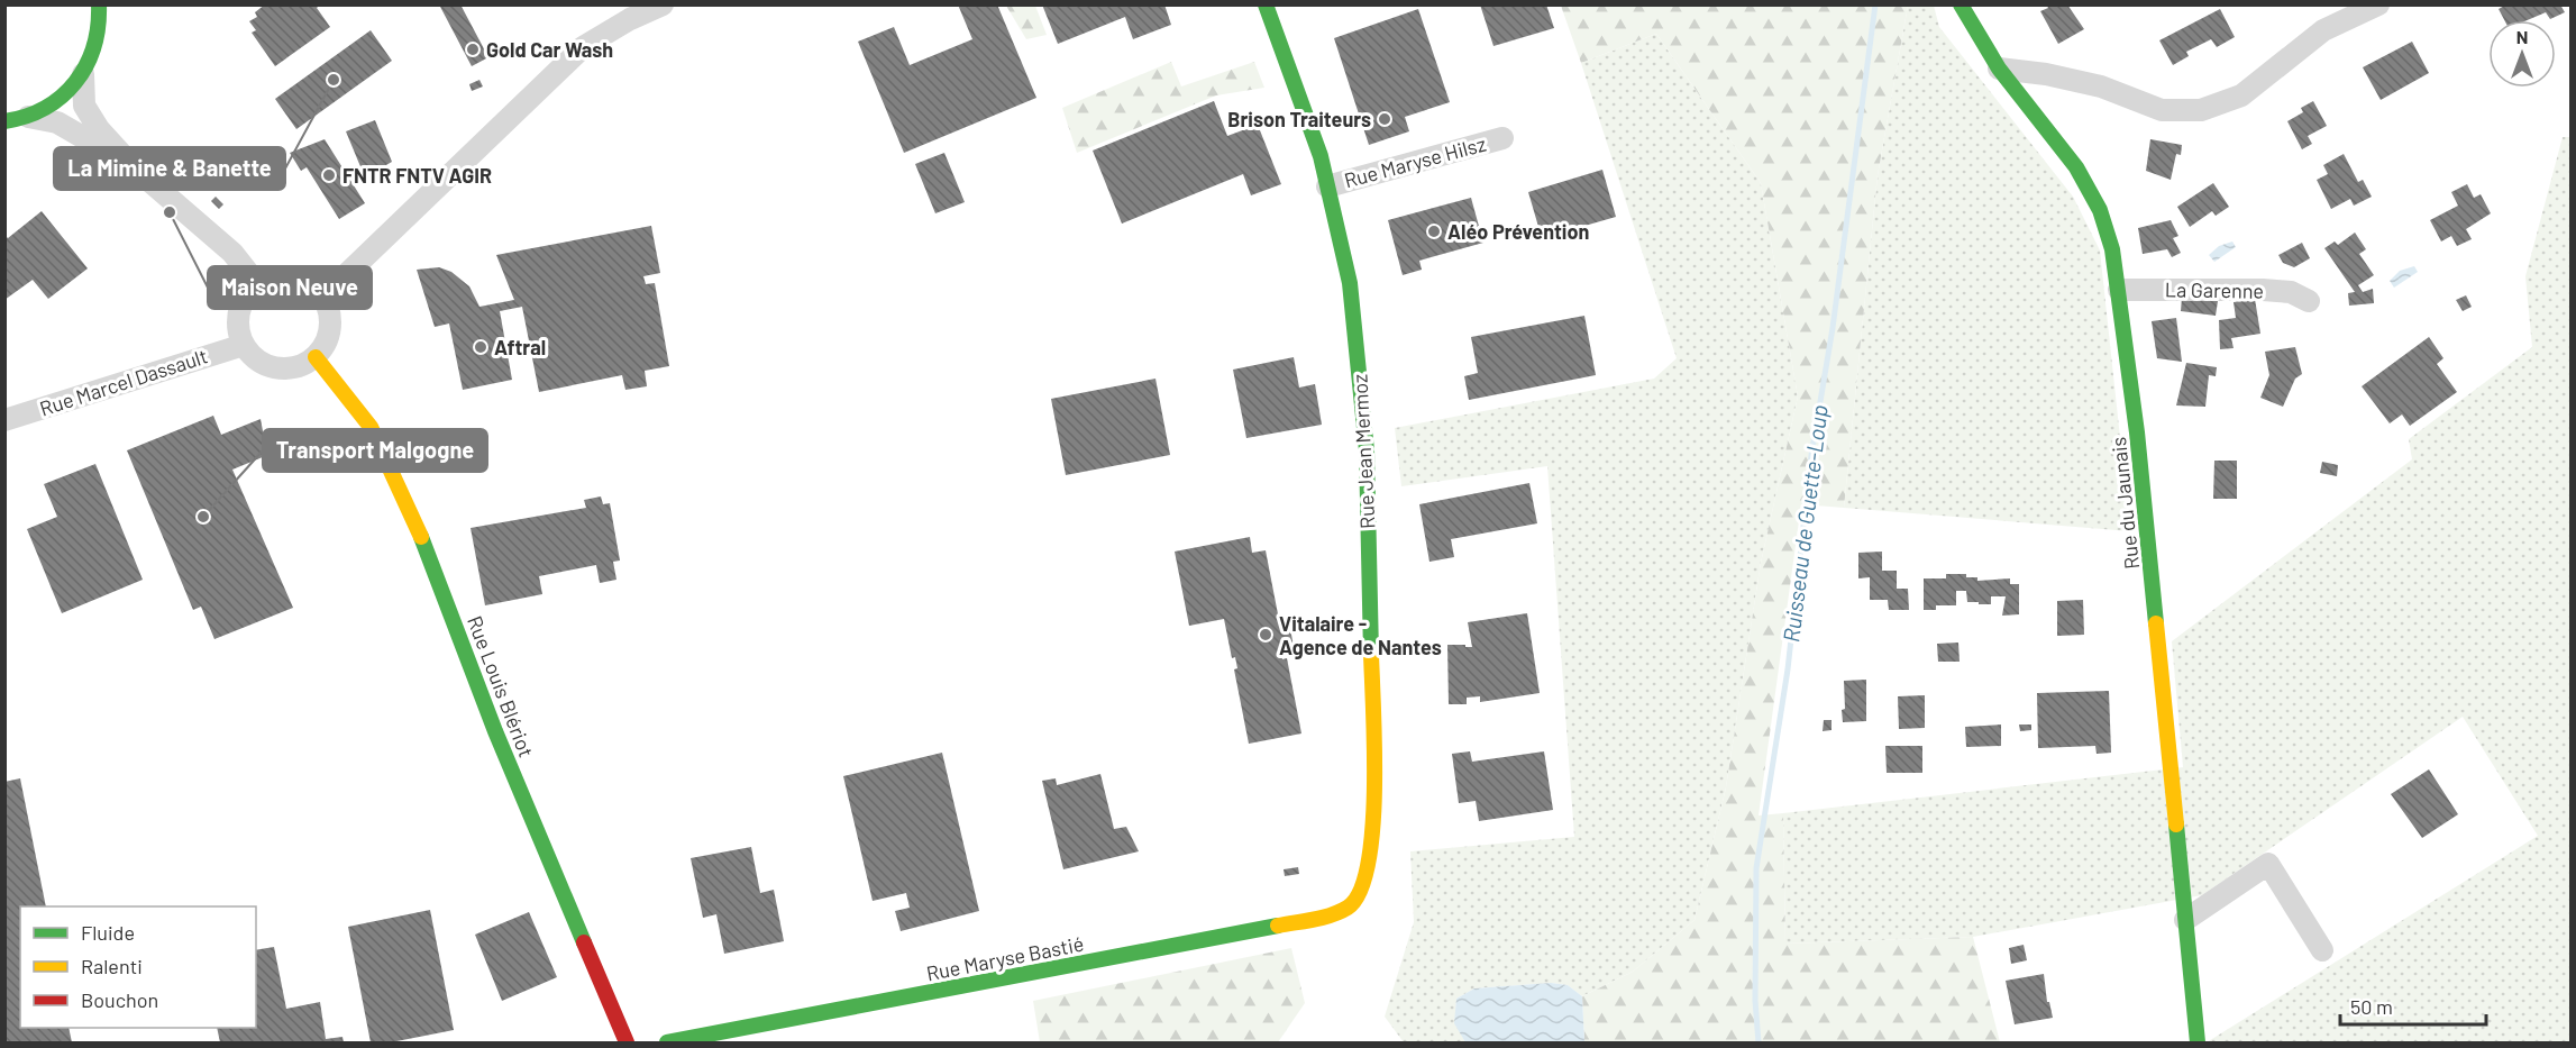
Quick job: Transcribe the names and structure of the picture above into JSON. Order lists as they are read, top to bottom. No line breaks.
{"streets":{"street":["Rue Maryse Hilsz","La Garenne","Rue Marcel Dassault","Rue Jean Mermoz","Rue du Jaunais","Rue Louis Blériot","Rue Maryse Bastié"]},"crossings":[["Rue Maryse Hilsz","Rue Jean Mermoz"],["La Garenne","Rue du Jaunais"],["Rue Marcel Dassault","Rue Louis Blériot"],["Rue Jean Mermoz","Rue Maryse Bastié"]],"water":["Ruisseau de Guette-Loup"],"places":["Gold Car Wash","La Mimine & Banette","Brison Traiteurs","FNTR FNTV AGIR","Maison Neuve","Aléo Prévention","Aftral","Transport Malgogne","Vitalaire - Agence de Nantes"],"legend":["Fluide","Ralenti","Bouchon"],"scale_bar":"50 m","north":"top"}
